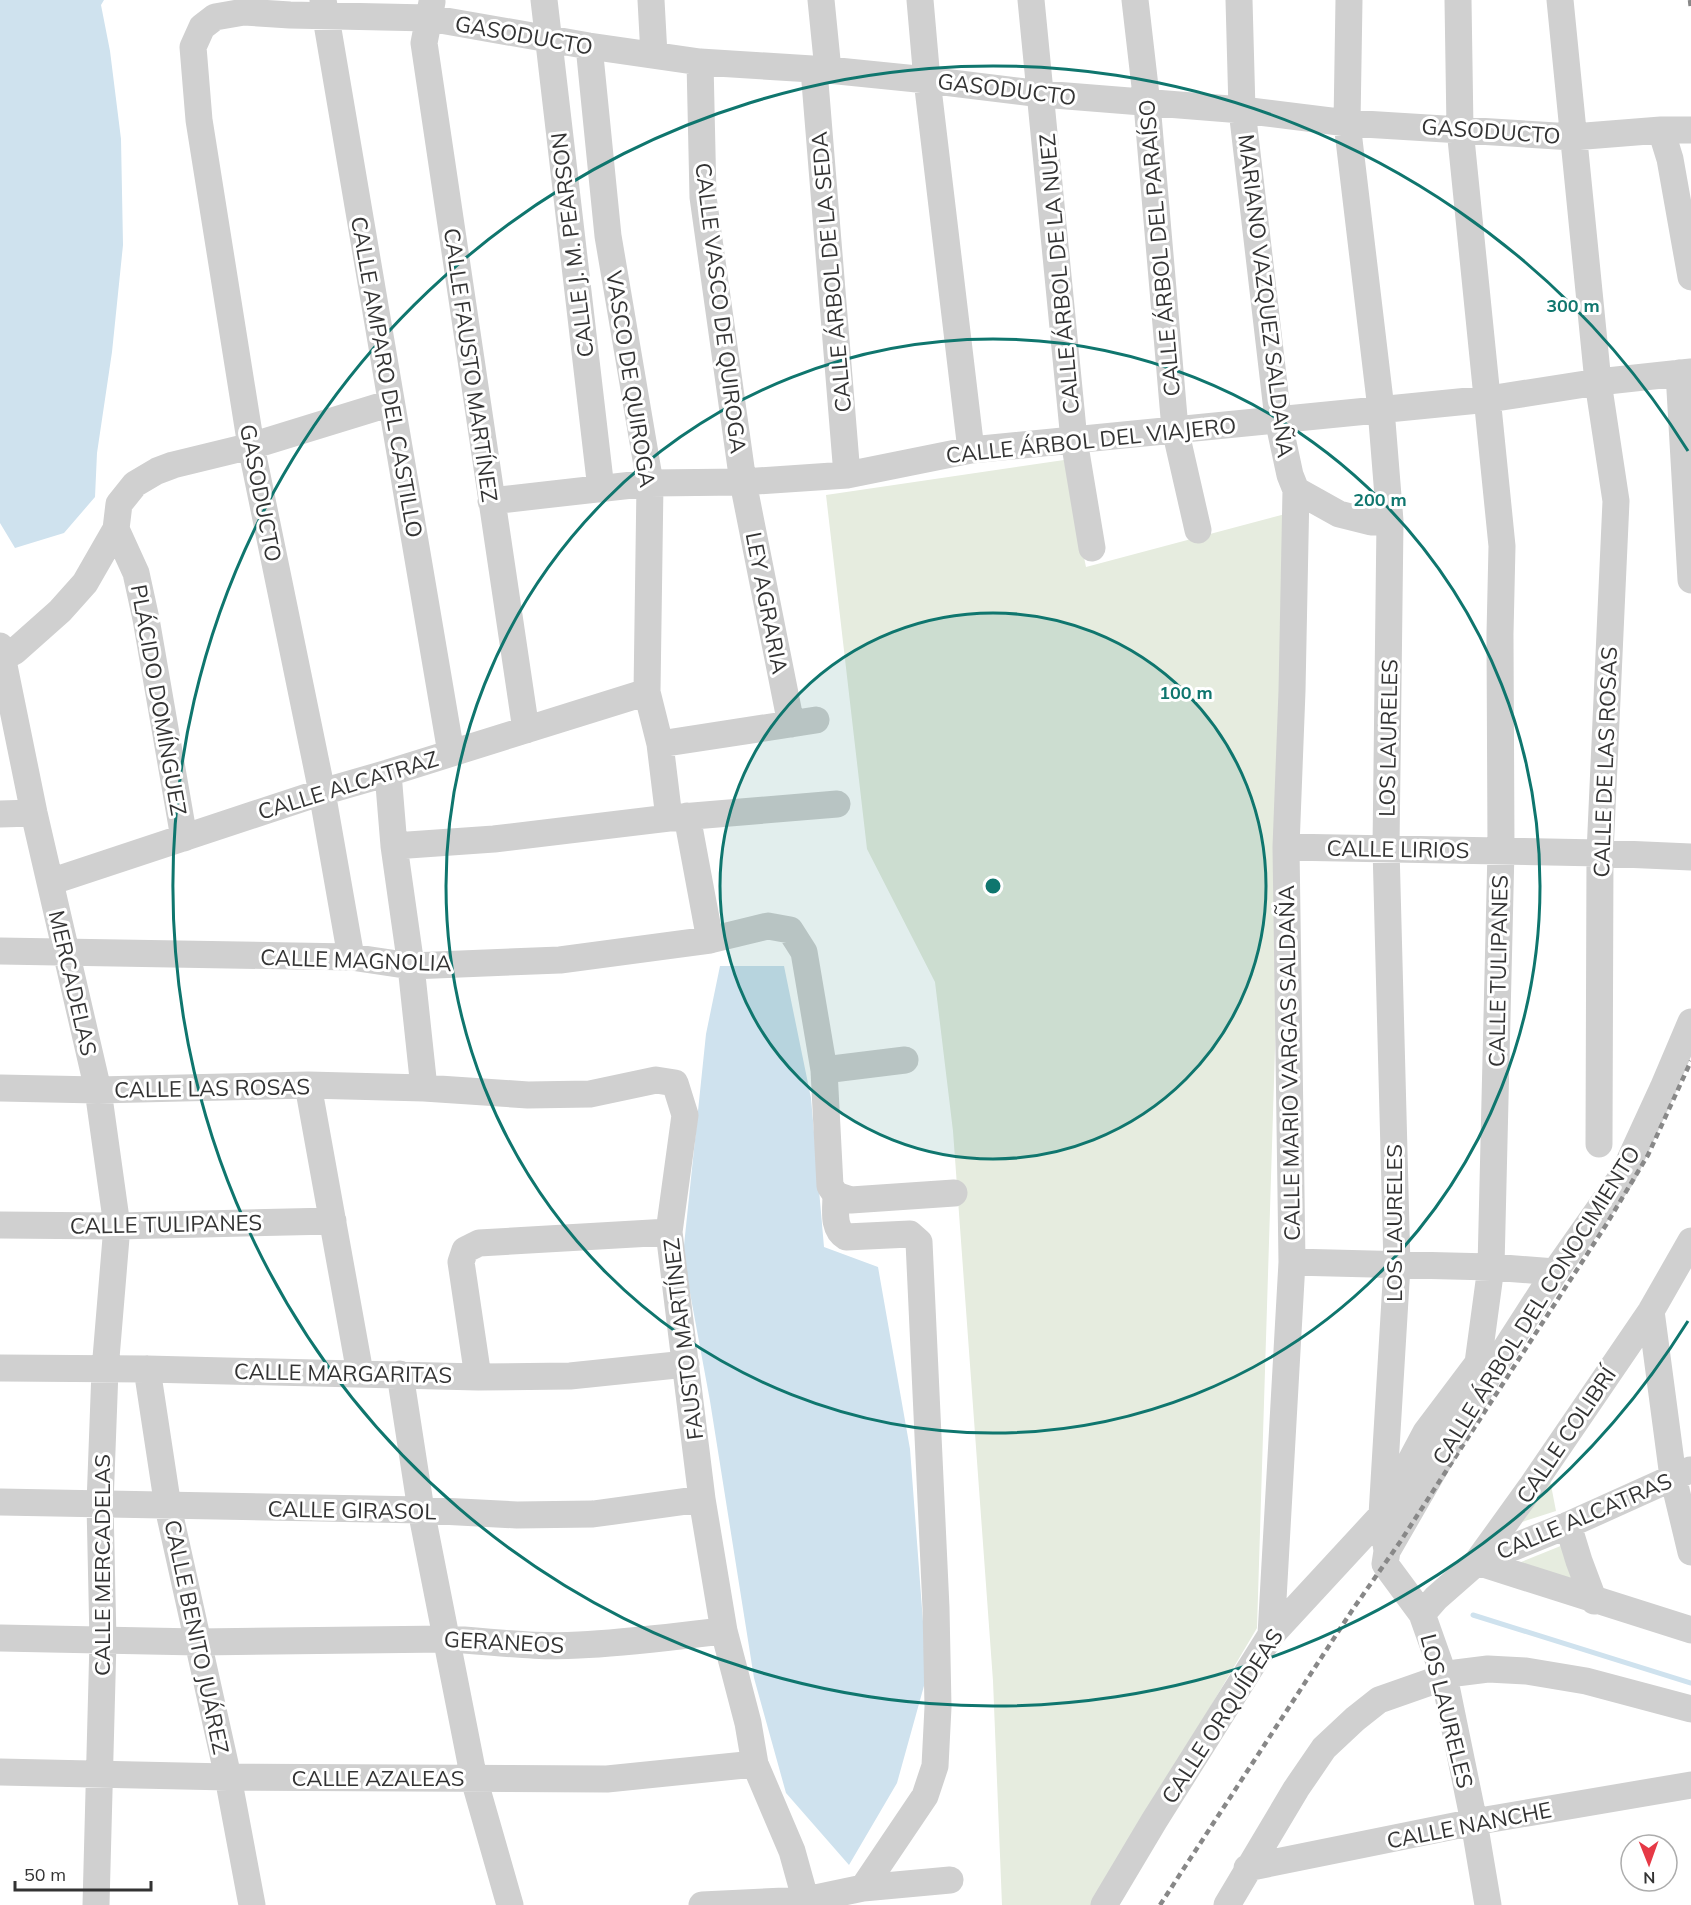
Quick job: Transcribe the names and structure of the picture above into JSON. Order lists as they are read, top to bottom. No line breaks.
{"streets":{"street":["GASODUCTO","CALLE J. M. PEARSON","CALLE ÁRBOL DEL PARAÍSO","CALLE ÁRBOL DE LA SEDA","CALLE ÁRBOL DE LA NUEZ","MARIANO VAZQUEZ SALDAÑA","CALLE VASCO DE QUIROGA","CALLE FAUSTO MARTÍNEZ","CALLE AMPARO DEL CASTILLO","VASCO DE QUIROGA","CALLE ÁRBOL DEL VIAJERO","LEY AGRARIA","PLÁCIDO DOMÍNGUEZ","LOS LAURELES","CALLE DE LAS ROSAS","CALLE ALCATRAZ","CALLE LIRIOS","CALLE MAGNOLIA","CALLE TULIPANES","MERCADELAS","CALLE MARIO VARGAS SALDAÑA","CALLE LAS ROSAS","CALLE ÁRBOL DEL CONOCIMIENTO","FAUSTO MARTÍNEZ","CALLE MARGARITAS","CALLE COLIBRÍ","CALLE GIRASOL","CALLE ALCATRAS","CALLE MERCADELAS","CALLE BENITO JUÁREZ","GERANEOS","CALLE ORQUÍDEAS","CALLE AZALEAS","CALLE NANCHE"]},"crossings":[["GASODUCTO","CALLE J. M. PEARSON"],["GASODUCTO","CALLE ÁRBOL DEL PARAÍSO"],["GASODUCTO","CALLE ÁRBOL DE LA SEDA"],["GASODUCTO","CALLE ÁRBOL DE LA NUEZ"],["GASODUCTO","MARIANO VAZQUEZ SALDAÑA"],["GASODUCTO","CALLE VASCO DE QUIROGA"],["GASODUCTO","CALLE FAUSTO MARTÍNEZ"],["GASODUCTO","CALLE AMPARO DEL CASTILLO"],["GASODUCTO","VASCO DE QUIROGA"],["GASODUCTO","LOS LAURELES"],["GASODUCTO","CALLE DE LAS ROSAS"],["GASODUCTO","CALLE ALCATRAZ"],["GASODUCTO","CALLE MAGNOLIA"],["GASODUCTO","CALLE TULIPANES"],["CALLE J. M. PEARSON","CALLE ÁRBOL DEL VIAJERO"],["CALLE ÁRBOL DEL PARAÍSO","CALLE ÁRBOL DEL VIAJERO"],["CALLE ÁRBOL DE LA SEDA","CALLE ÁRBOL DEL VIAJERO"],["CALLE ÁRBOL DE LA NUEZ","CALLE ÁRBOL DEL VIAJERO"],["MARIANO VAZQUEZ SALDAÑA","CALLE ÁRBOL DEL VIAJERO"],["MARIANO VAZQUEZ SALDAÑA","LOS LAURELES"],["MARIANO VAZQUEZ SALDAÑA","CALLE MARIO VARGAS SALDAÑA"],["CALLE VASCO DE QUIROGA","CALLE ÁRBOL DEL VIAJERO"],["CALLE VASCO DE QUIROGA","LEY AGRARIA"],["CALLE FAUSTO MARTÍNEZ","CALLE ÁRBOL DEL VIAJERO"],["CALLE FAUSTO MARTÍNEZ","CALLE ALCATRAZ"],["CALLE AMPARO DEL CASTILLO","CALLE ALCATRAZ"],["VASCO DE QUIROGA","CALLE ÁRBOL DEL VIAJERO"],["VASCO DE QUIROGA","LEY AGRARIA"],["VASCO DE QUIROGA","CALLE ALCATRAZ"],["VASCO DE QUIROGA","CALLE MAGNOLIA"],["CALLE ÁRBOL DEL VIAJERO","LEY AGRARIA"],["CALLE ÁRBOL DEL VIAJERO","LOS LAURELES"],["CALLE ÁRBOL DEL VIAJERO","CALLE DE LAS ROSAS"],["CALLE ÁRBOL DEL VIAJERO","CALLE TULIPANES"],["PLÁCIDO DOMÍNGUEZ","CALLE ALCATRAZ"],["LOS LAURELES","CALLE LIRIOS"],["LOS LAURELES","CALLE TULIPANES"],["LOS LAURELES","CALLE ÁRBOL DEL CONOCIMIENTO"],["LOS LAURELES","CALLE COLIBRÍ"],["LOS LAURELES","CALLE ORQUÍDEAS"],["LOS LAURELES","CALLE NANCHE"],["CALLE DE LAS ROSAS","CALLE LIRIOS"],["CALLE ALCATRAZ","MERCADELAS"],["CALLE LIRIOS","CALLE TULIPANES"],["CALLE LIRIOS","CALLE MARIO VARGAS SALDAÑA"],["CALLE MAGNOLIA","MERCADELAS"],["CALLE TULIPANES","MERCADELAS"],["CALLE TULIPANES","CALLE MERCADELAS"],["CALLE TULIPANES","CALLE ORQUÍDEAS"],["MERCADELAS","CALLE LAS ROSAS"],["MERCADELAS","CALLE MERCADELAS"],["CALLE MARIO VARGAS SALDAÑA","CALLE ORQUÍDEAS"],["CALLE LAS ROSAS","FAUSTO MARTÍNEZ"],["FAUSTO MARTÍNEZ","CALLE MARGARITAS"],["FAUSTO MARTÍNEZ","CALLE GIRASOL"],["FAUSTO MARTÍNEZ","GERANEOS"],["CALLE MARGARITAS","CALLE MERCADELAS"],["CALLE MARGARITAS","CALLE BENITO JUÁREZ"],["CALLE COLIBRÍ","CALLE ALCATRAS"],["CALLE GIRASOL","CALLE MERCADELAS"],["CALLE GIRASOL","CALLE BENITO JUÁREZ"],["CALLE MERCADELAS","GERANEOS"],["CALLE MERCADELAS","CALLE AZALEAS"],["CALLE BENITO JUÁREZ","GERANEOS"],["CALLE BENITO JUÁREZ","CALLE AZALEAS"]],"scale_bar":"50 m","north":"bottom","rings":["300 m","200 m","100 m"]}
